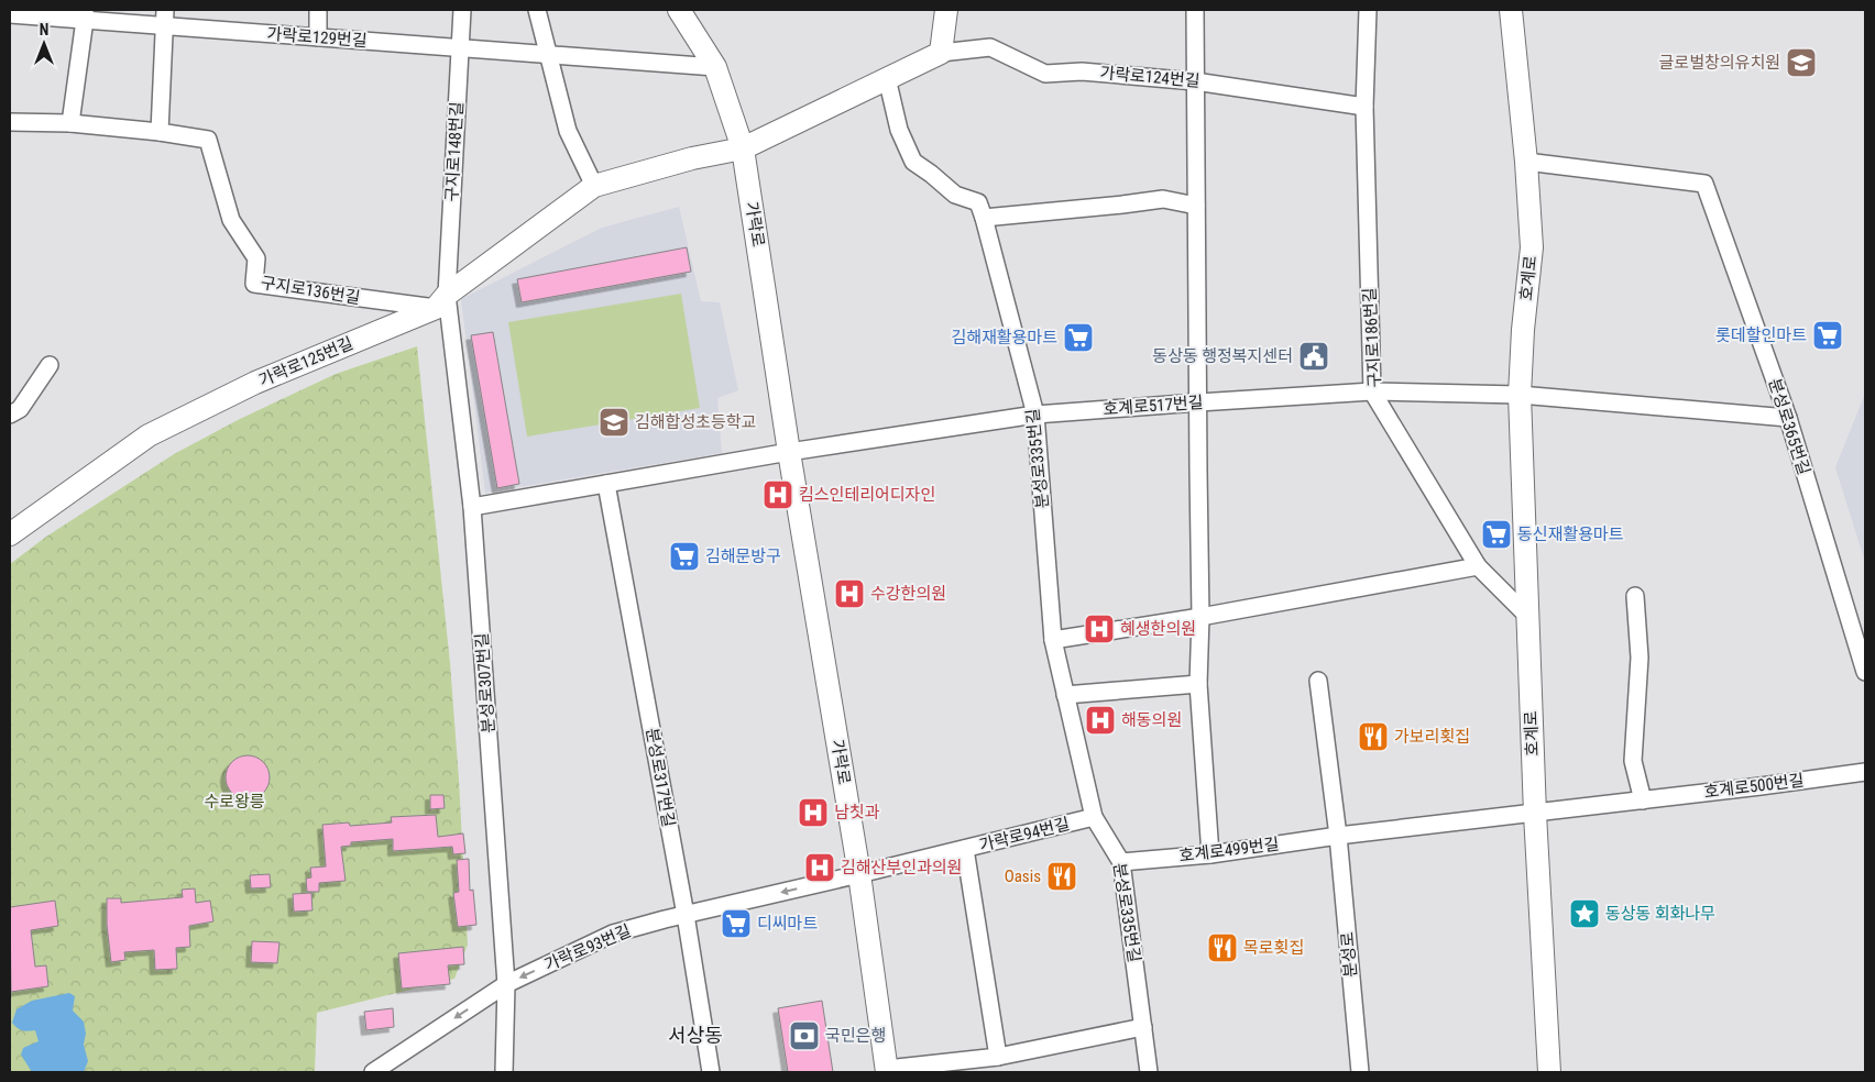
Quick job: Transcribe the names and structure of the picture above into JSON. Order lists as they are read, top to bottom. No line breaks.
{"streets":{"street":["가락로129번길","가락로124번길","구지로148번길","가락로","호계로","구지로136번길","구지로186번길","가락로125번길","호계로517번길","분성로365번길","분성로335번길","분성로307번길","분성로317번길","호계로500번길","가락로94번길","호계로499번길","가락로93번길","분성로"]},"crossings":[["가락로129번길","구지로148번길"],["가락로129번길","가락로"],["가락로124번길","가락로"],["가락로124번길","구지로186번길"],["가락로124번길","가락로125번길"],["가락로124번길","분성로335번길"],["구지로148번길","구지로136번길"],["구지로148번길","가락로125번길"],["구지로148번길","분성로307번길"],["가락로","가락로125번길"],["가락로","호계로517번길"],["가락로","가락로94번길"],["가락로","가락로93번길"],["호계로","구지로186번길"],["호계로","호계로517번길"],["호계로","분성로365번길"],["호계로","호계로500번길"],["호계로","호계로499번길"],["구지로136번길","가락로125번길"],["구지로136번길","분성로307번길"],["구지로186번길","호계로517번길"],["가락로125번길","분성로307번길"],["호계로517번길","분성로335번길"],["분성로335번길","가락로94번길"],["분성로335번길","호계로499번길"],["분성로307번길","가락로93번길"],["분성로317번길","가락로93번길"],["호계로500번길","호계로499번길"],["가락로94번길","가락로93번길"],["호계로499번길","분성로"]],"one_way":["가락로93번길"],"districts":["서상동"],"parks":["수로왕릉"],"places":{"school or university":["글로벌창의유치원","김해합성초등학교"],"supermarket":["롯데할인마트","김해재활용마트","동신재활용마트","김해문방구","디씨마트"],"public building":["동상동 행정복지센터"],"hospital":["킴스인테리어디자인","수강한의원","혜생한의원","해동의원","남칫과","김해산부인과의원"],"restaurant":["가보리횟집","Oasis","목로횟집"],"place":["동상동 회화나무"],"bank":["국민은행"]},"north":"top"}
